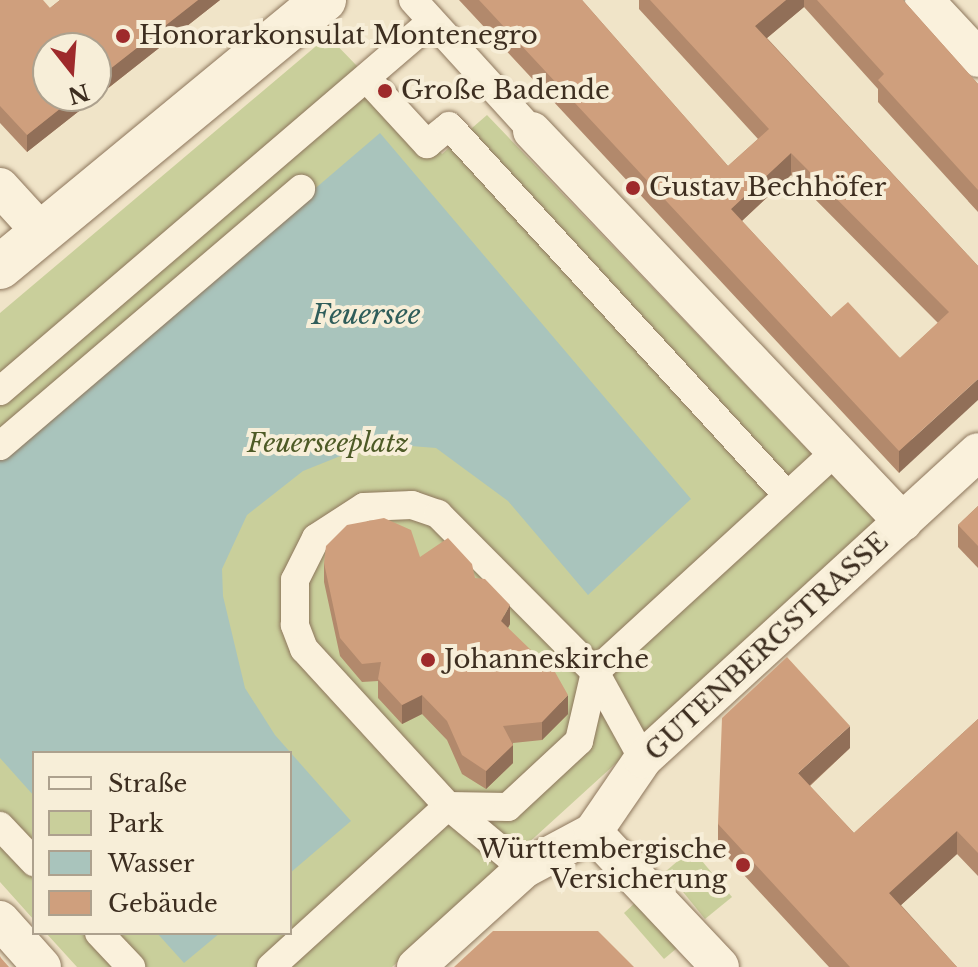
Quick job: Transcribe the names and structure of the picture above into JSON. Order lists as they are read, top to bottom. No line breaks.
{"streets":{"street":["GUTENBERGSTRASSE"]},"water":["Feuersee"],"parks":["Feuerseeplatz"],"places":["Honorarkonsulat Montenegro","Große Badende","Gustav Bechhöfer","Johanneskirche","Württembergische Versicherung"],"legend":["Straße","Park","Wasser","Gebäude"],"north":"bottom"}
